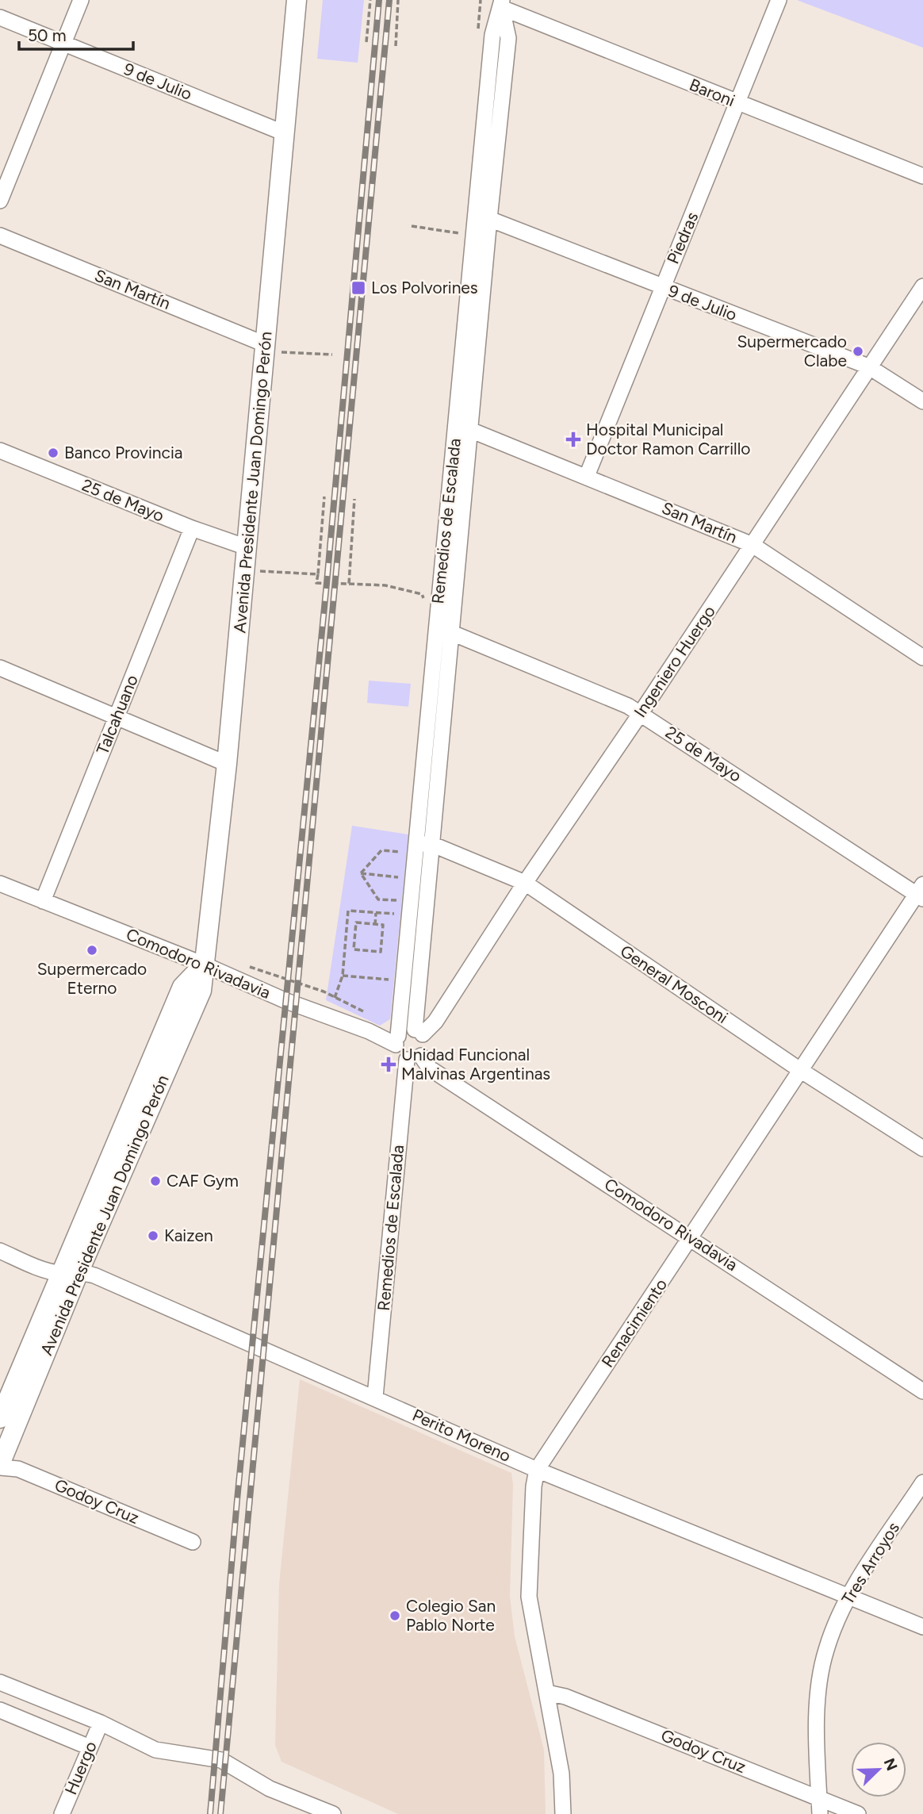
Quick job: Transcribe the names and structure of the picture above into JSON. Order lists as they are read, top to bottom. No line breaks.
{"streets":{"main road":["Avenida Presidente Juan Domingo Perón"],"street":["9 de Julio","Baroni","Piedras","San Martín","25 de Mayo","Remedios de Escalada","Ingeniero Huergo","Talcahuano","Comodoro Rivadavia","General Mosconi","Renacimiento","Perito Moreno","Godoy Cruz","Tres Arroyos","Huergo"]},"crossings":[["9 de Julio","Piedras"],["9 de Julio","Avenida Presidente Juan Domingo Perón"],["9 de Julio","Remedios de Escalada"],["9 de Julio","Ingeniero Huergo"],["Baroni","Piedras"],["Baroni","Remedios de Escalada"],["Piedras","San Martín"],["San Martín","Avenida Presidente Juan Domingo Perón"],["San Martín","Remedios de Escalada"],["San Martín","Ingeniero Huergo"],["Avenida Presidente Juan Domingo Perón","25 de Mayo"],["Avenida Presidente Juan Domingo Perón","Comodoro Rivadavia"],["Avenida Presidente Juan Domingo Perón","Perito Moreno"],["Avenida Presidente Juan Domingo Perón","Godoy Cruz"],["25 de Mayo","Remedios de Escalada"],["25 de Mayo","Ingeniero Huergo"],["25 de Mayo","Talcahuano"],["25 de Mayo","Renacimiento"],["Remedios de Escalada","Ingeniero Huergo"],["Remedios de Escalada","Comodoro Rivadavia"],["Remedios de Escalada","General Mosconi"],["Remedios de Escalada","Perito Moreno"],["Ingeniero Huergo","Comodoro Rivadavia"],["Ingeniero Huergo","General Mosconi"],["Talcahuano","Comodoro Rivadavia"],["Comodoro Rivadavia","Renacimiento"],["General Mosconi","Renacimiento"],["Renacimiento","Perito Moreno"],["Renacimiento","Godoy Cruz"],["Perito Moreno","Tres Arroyos"],["Godoy Cruz","Tres Arroyos"]],"places":{"transit":["Los Polvorines"],"other":["Supermercado Clabe","Banco Provincia","Supermercado Eterno","CAF Gym","Kaizen","Colegio San Pablo Norte"],"health":["Hospital Municipal Doctor Ramon Carrillo","Unidad Funcional Malvinas Argentinas"]},"scale_bar":"50 m","north":"top right"}
